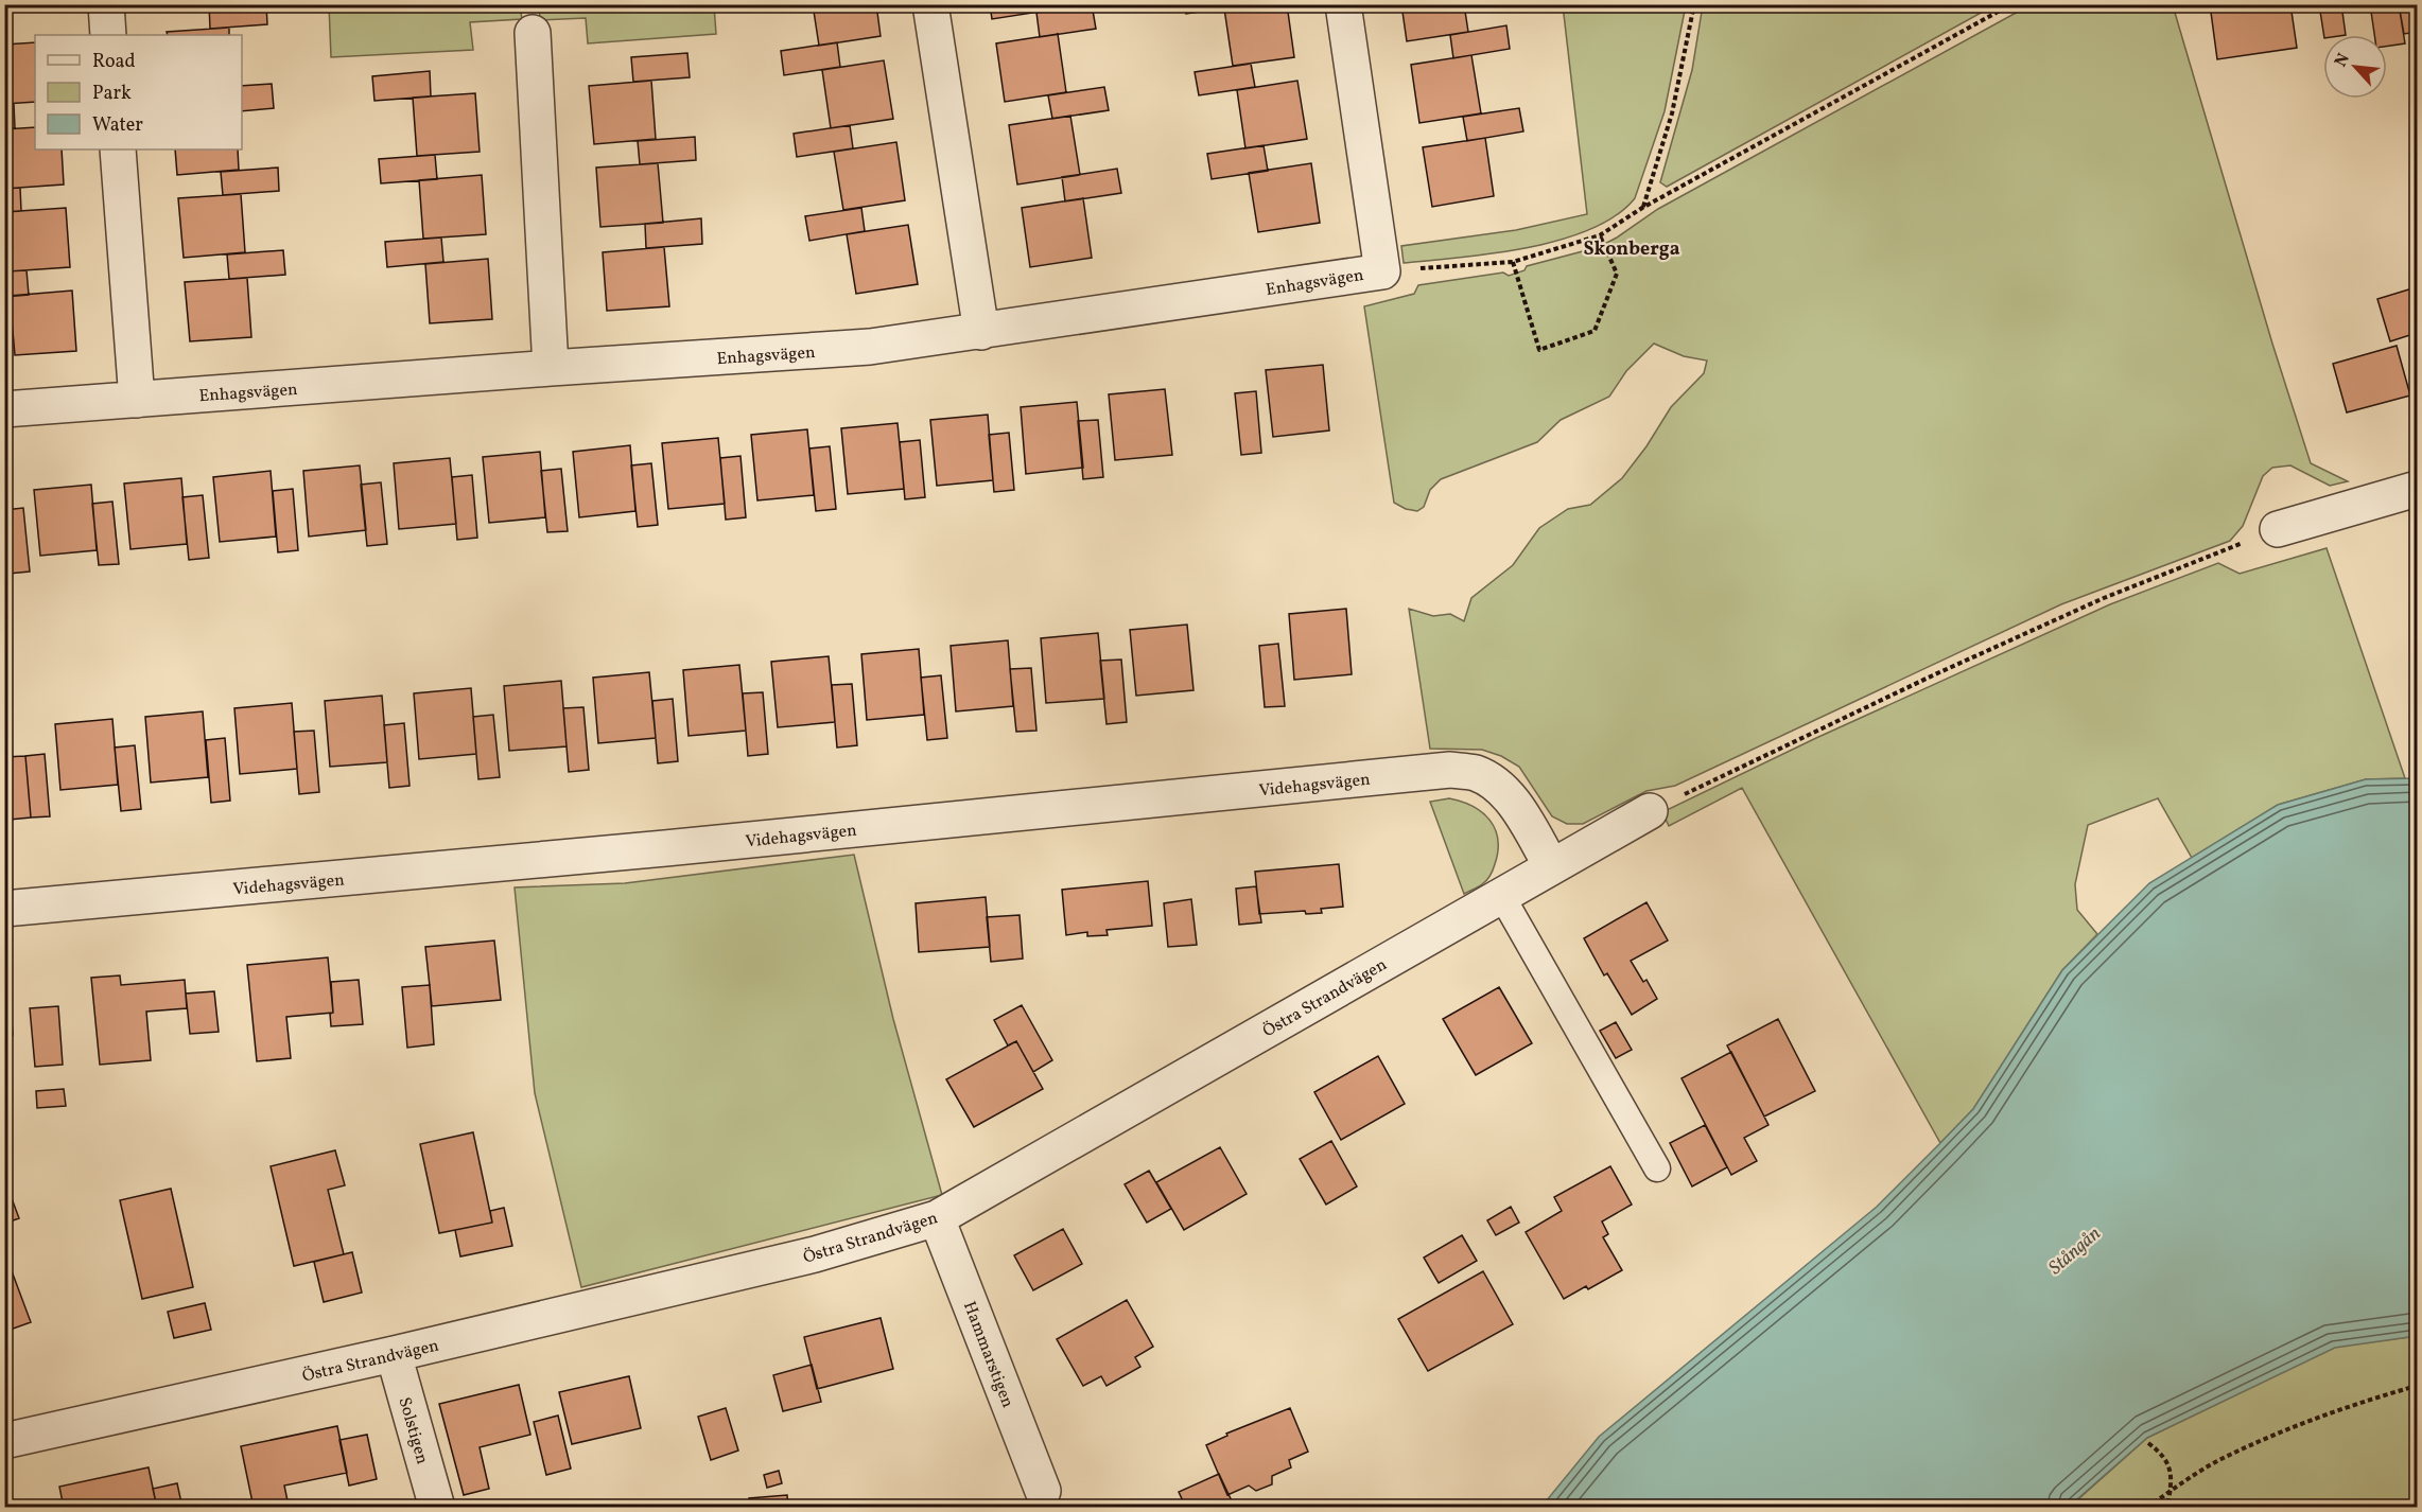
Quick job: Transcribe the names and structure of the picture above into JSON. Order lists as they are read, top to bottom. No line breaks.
{"streets":{"street":["Enhagsvägen","Videhagsvägen","Östra Strandvägen","Hammarstigen","Solstigen"]},"crossings":[["Videhagsvägen","Östra Strandvägen"],["Östra Strandvägen","Hammarstigen"],["Östra Strandvägen","Solstigen"]],"districts":["Skonberga"],"water":["Stångån"],"legend":["Road","Park","Water"],"north":"top left"}
